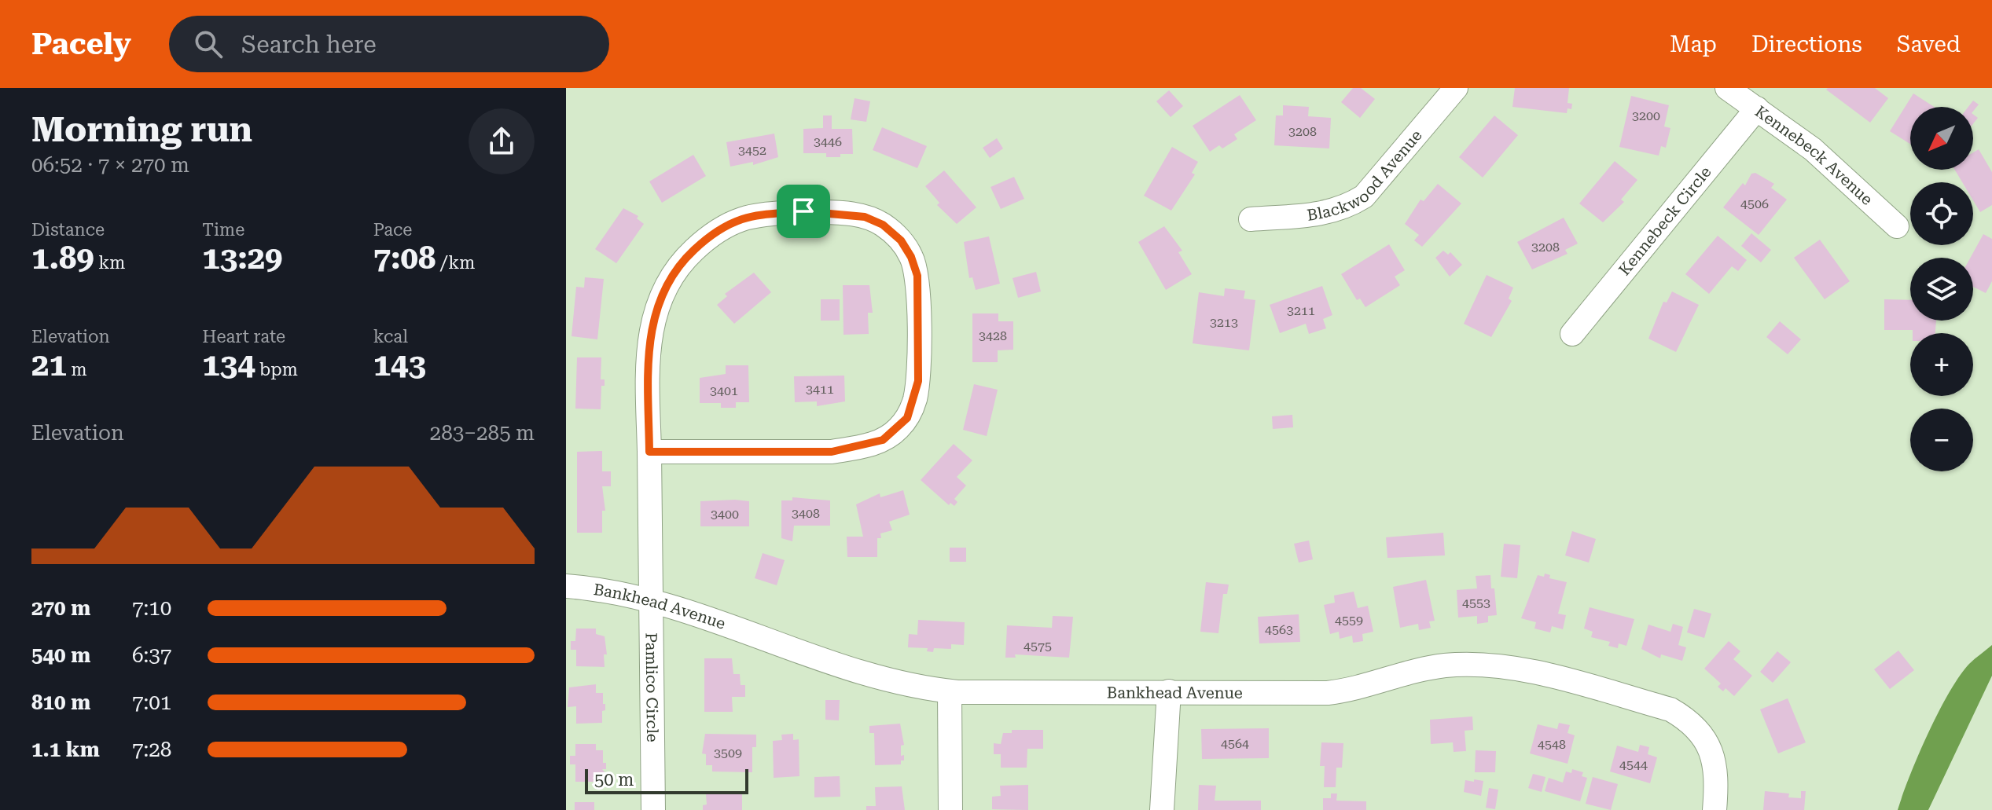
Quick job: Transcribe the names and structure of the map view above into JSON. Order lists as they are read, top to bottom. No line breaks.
{"streets":{"street":["Kennebeck Avenue","Blackwood Avenue","Kennebeck Circle","Bankhead Avenue","Pamlico Circle"]},"crossings":[["Kennebeck Avenue","Kennebeck Circle"],["Bankhead Avenue","Pamlico Circle"]],"house_numbers":["3200","3208","3446","3452","4506","3208","3211","3213","3428","3411","3401","3408","3400","4553","4559","4563","4575","4564","4548","3509","4544"],"scale_bar":"50 m","north":"bottom left","page":{"header":"Pacely","search":"Search here","nav":["Map","Directions","Saved"],"heading":["Morning run","06:52 · 7 × 270 m"],"map_buttons":["+","−"],"stats":[["Distance","1.89 km"],["Time","13:29"],["Pace","7:08 /km"],["Elevation","21 m"],["Heart rate","134 bpm"],["kcal","143"]],"chart":["Elevation","283–285 m"],"list":[{"name":"270 m","note":"7:10"},{"name":"540 m","note":"6:37"},{"name":"810 m","note":"7:01"},{"name":"1.1 km","note":"7:28"}],"scale":"50 m"}}
